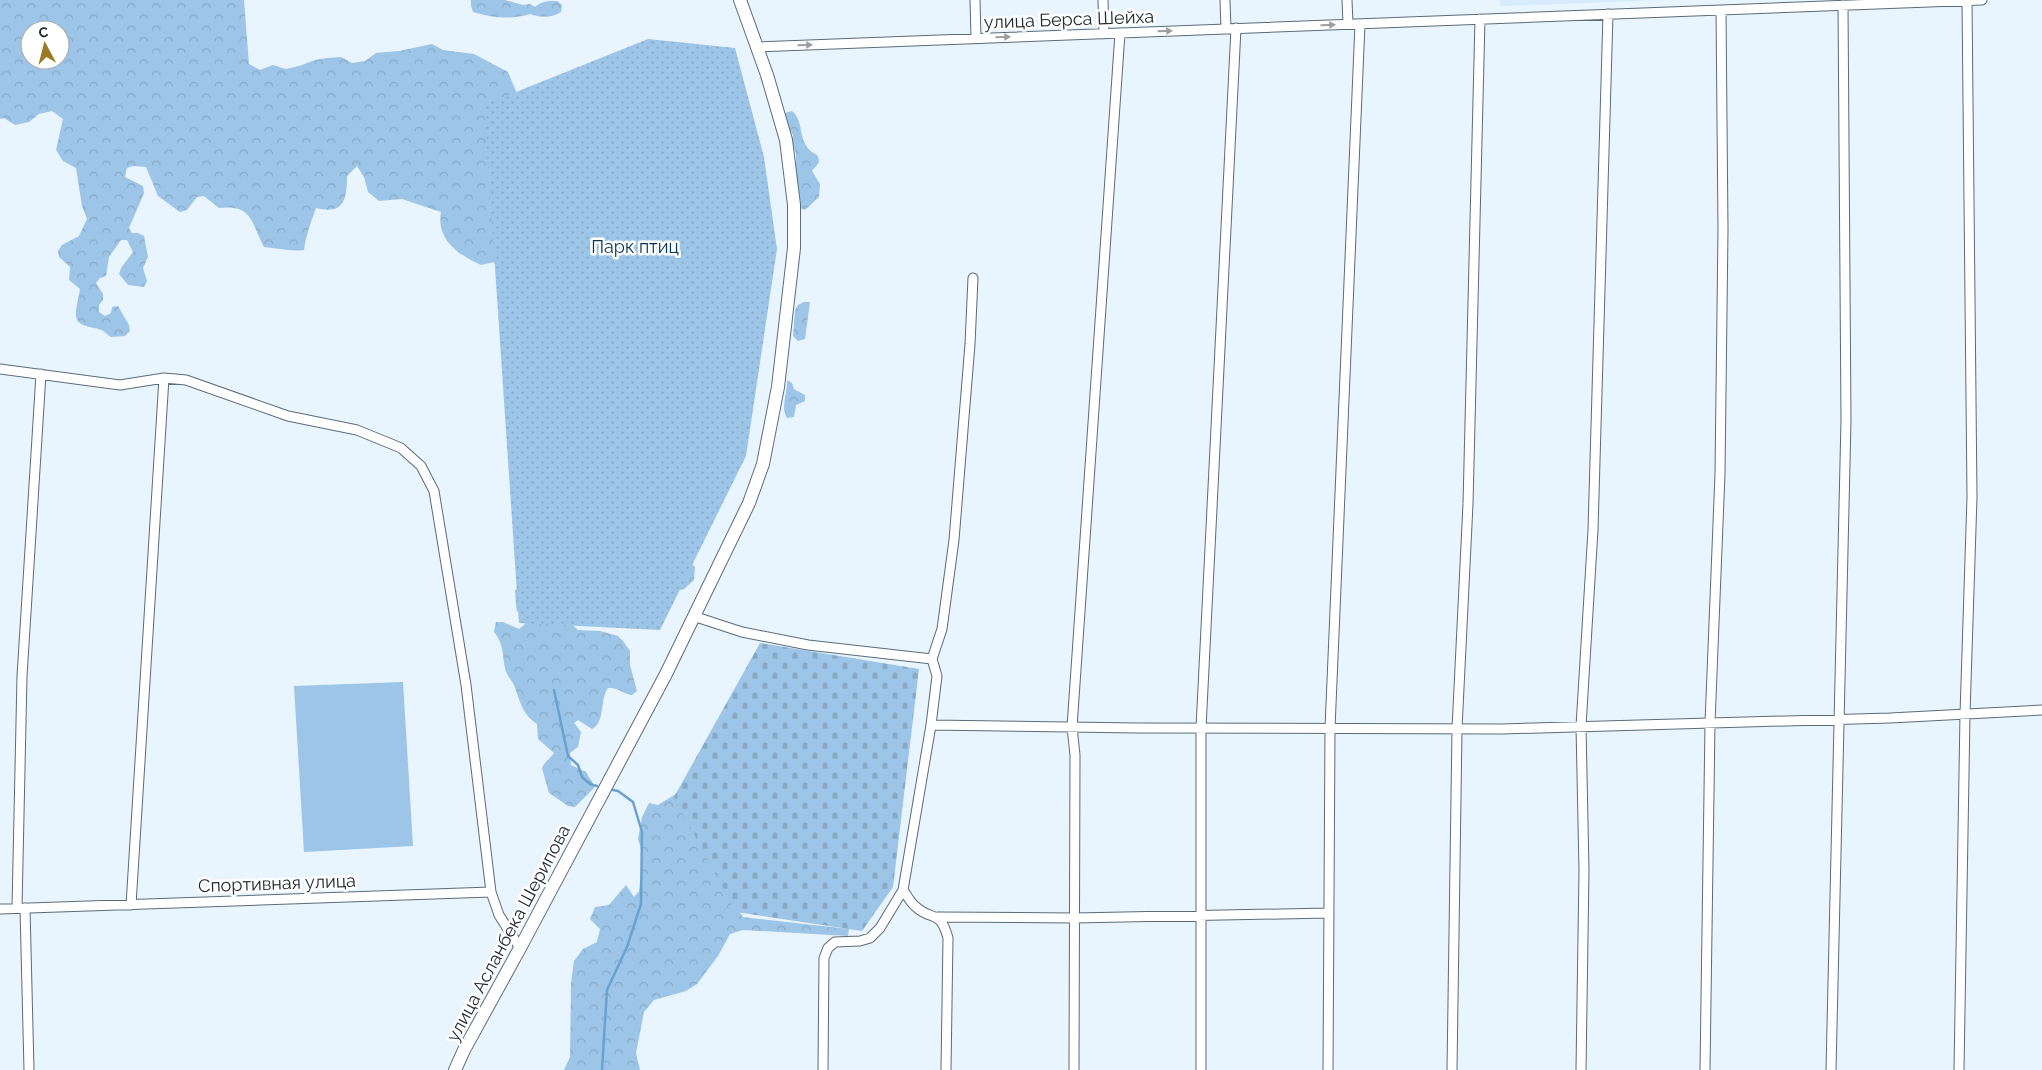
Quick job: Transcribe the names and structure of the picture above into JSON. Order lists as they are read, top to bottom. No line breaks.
{"streets":{"main road":["улица Асланбека Шерипова"],"street":["улица Берса Шейха","Спортивная улица"]},"crossings":[["улица Берса Шейха","улица Асланбека Шерипова"]],"one_way":["улица Берса Шейха"],"parks":["Парк птиц"],"north":"top"}
